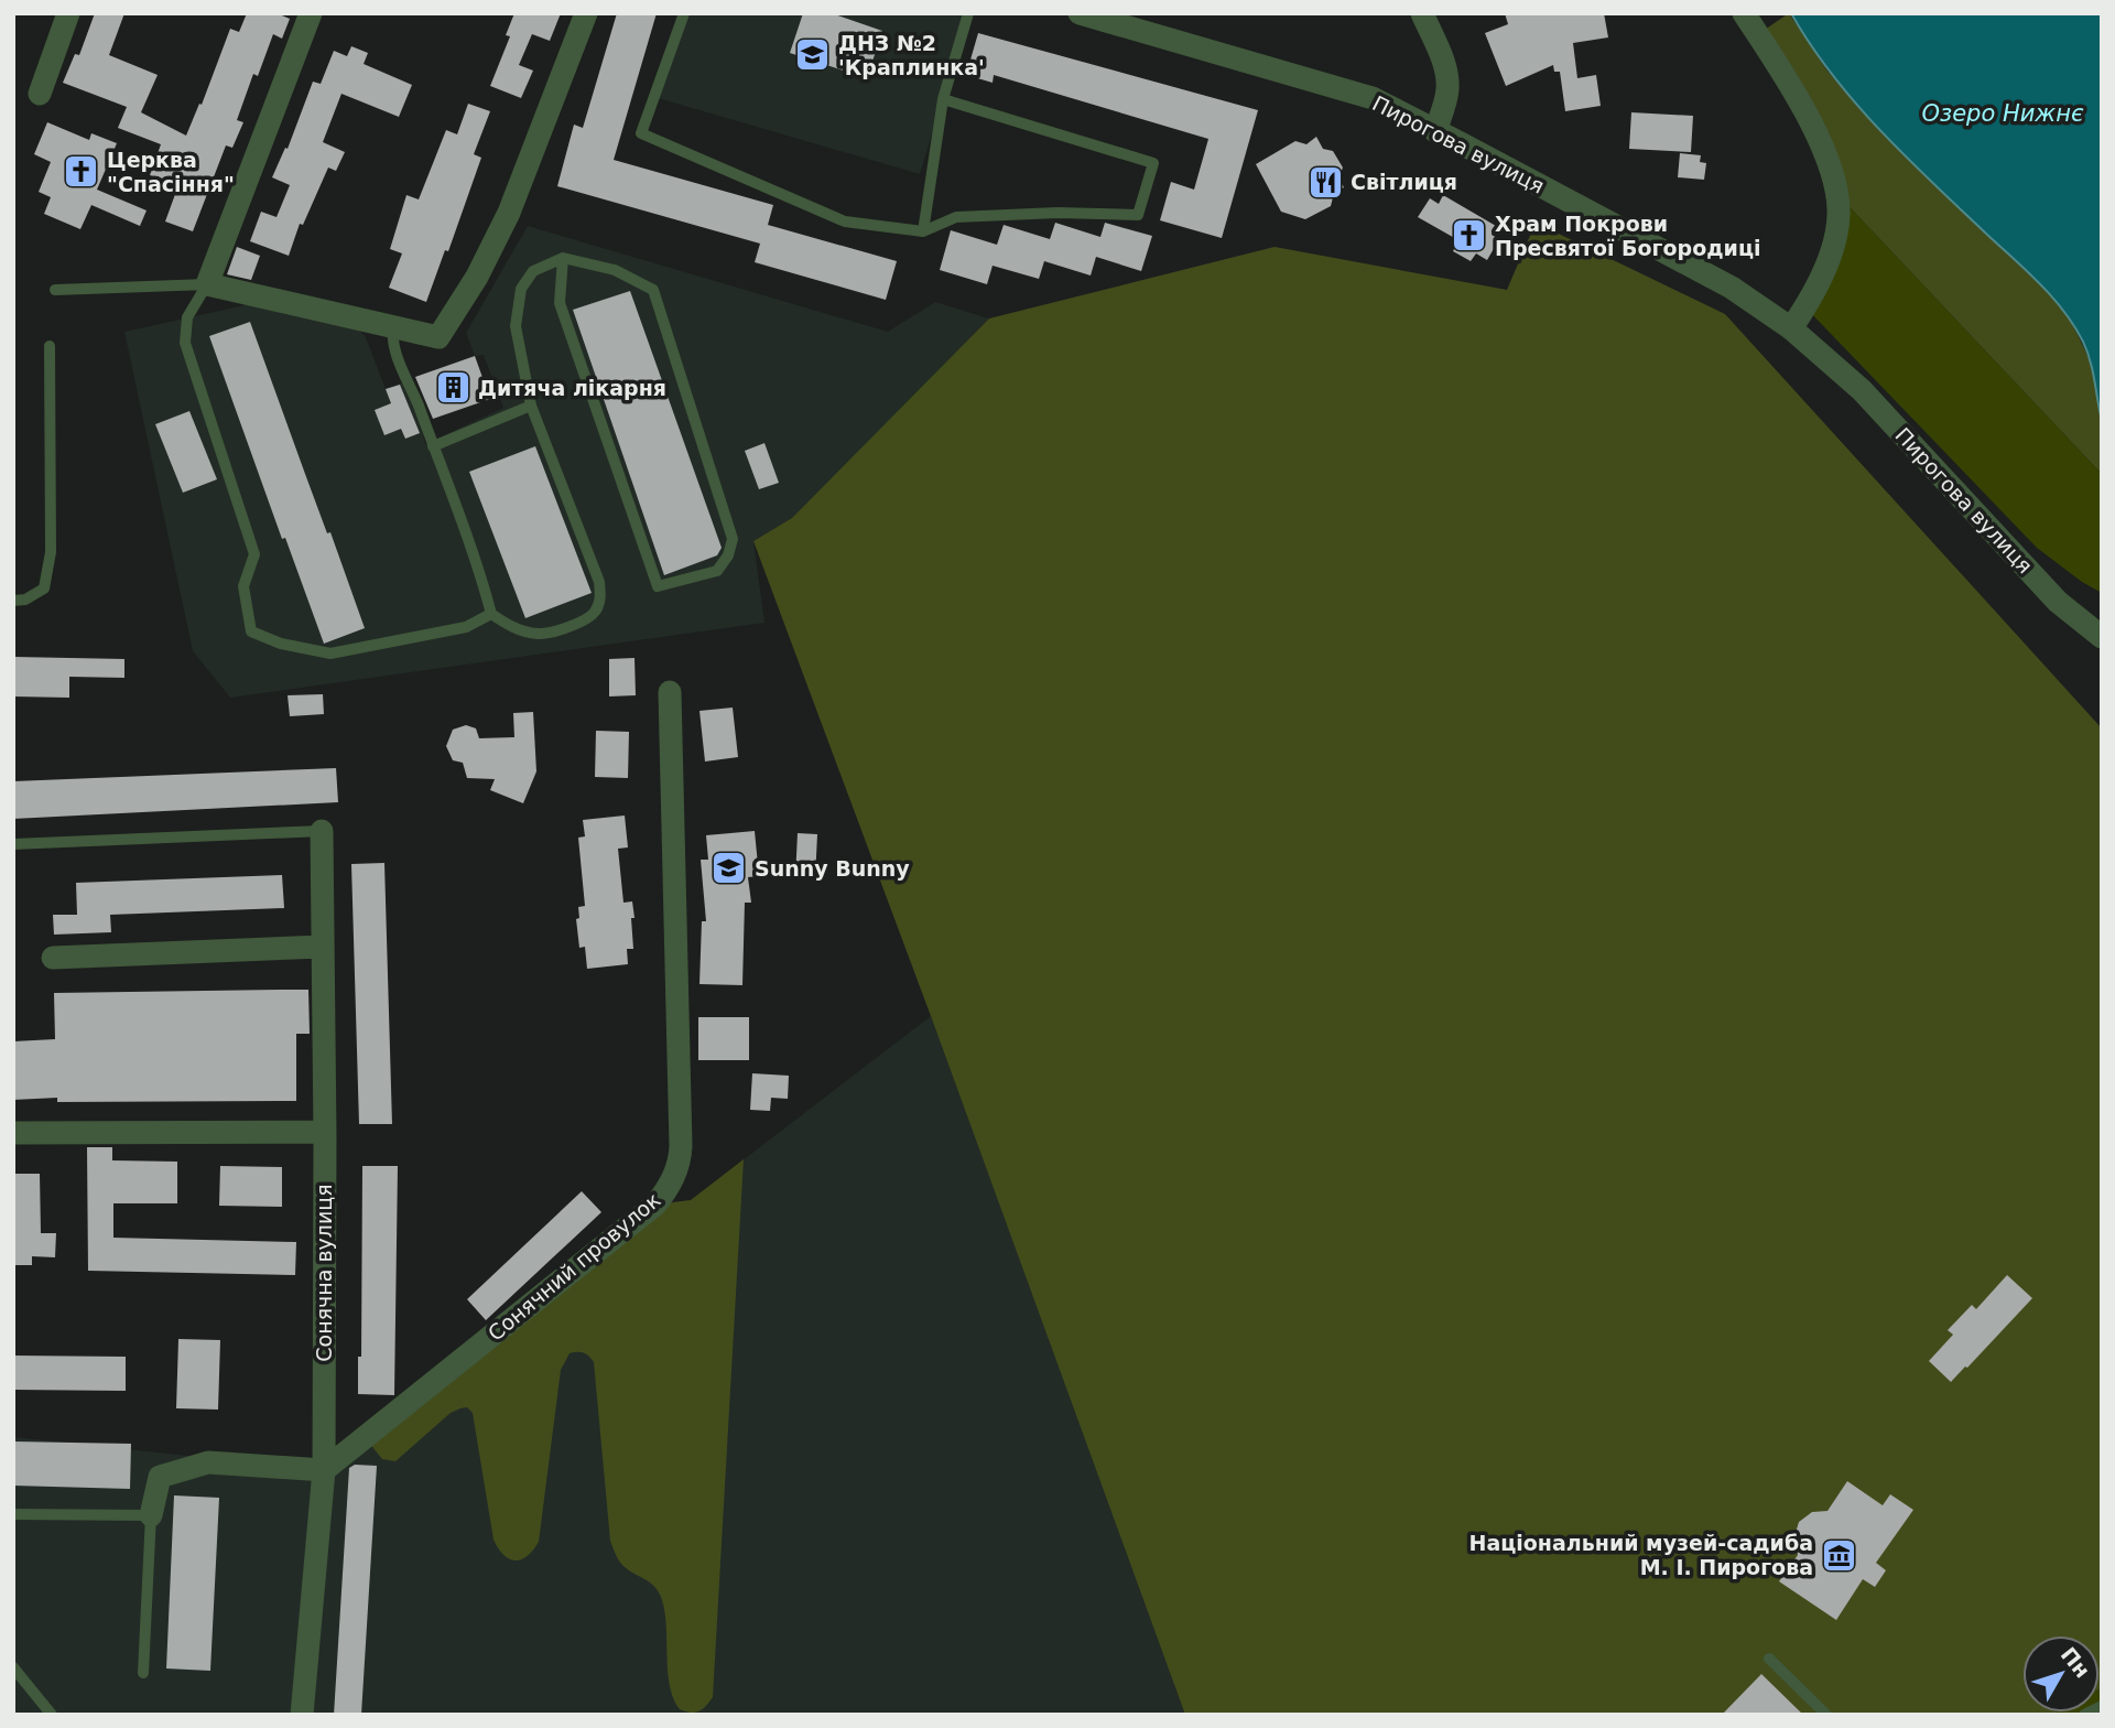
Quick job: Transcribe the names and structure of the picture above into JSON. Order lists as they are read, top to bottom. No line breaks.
{"streets":{"street":["Пирогова вулиця","Сонячний провулок","Сонячна вулиця"]},"crossings":[["Сонячний провулок","Сонячна вулиця"]],"water":["Озеро Нижнє"],"places":{"school or university":["ДНЗ №2 'Краплинка'","Sunny Bunny"],"church":["Церква \"Спасіння\"","Храм Покрови Пресвятої Богородиці"],"restaurant":["Світлиця"],"building":["Дитяча лікарня"],"museum":["Національний музей-садиба М. І. Пирогова"]},"north":"top right"}
